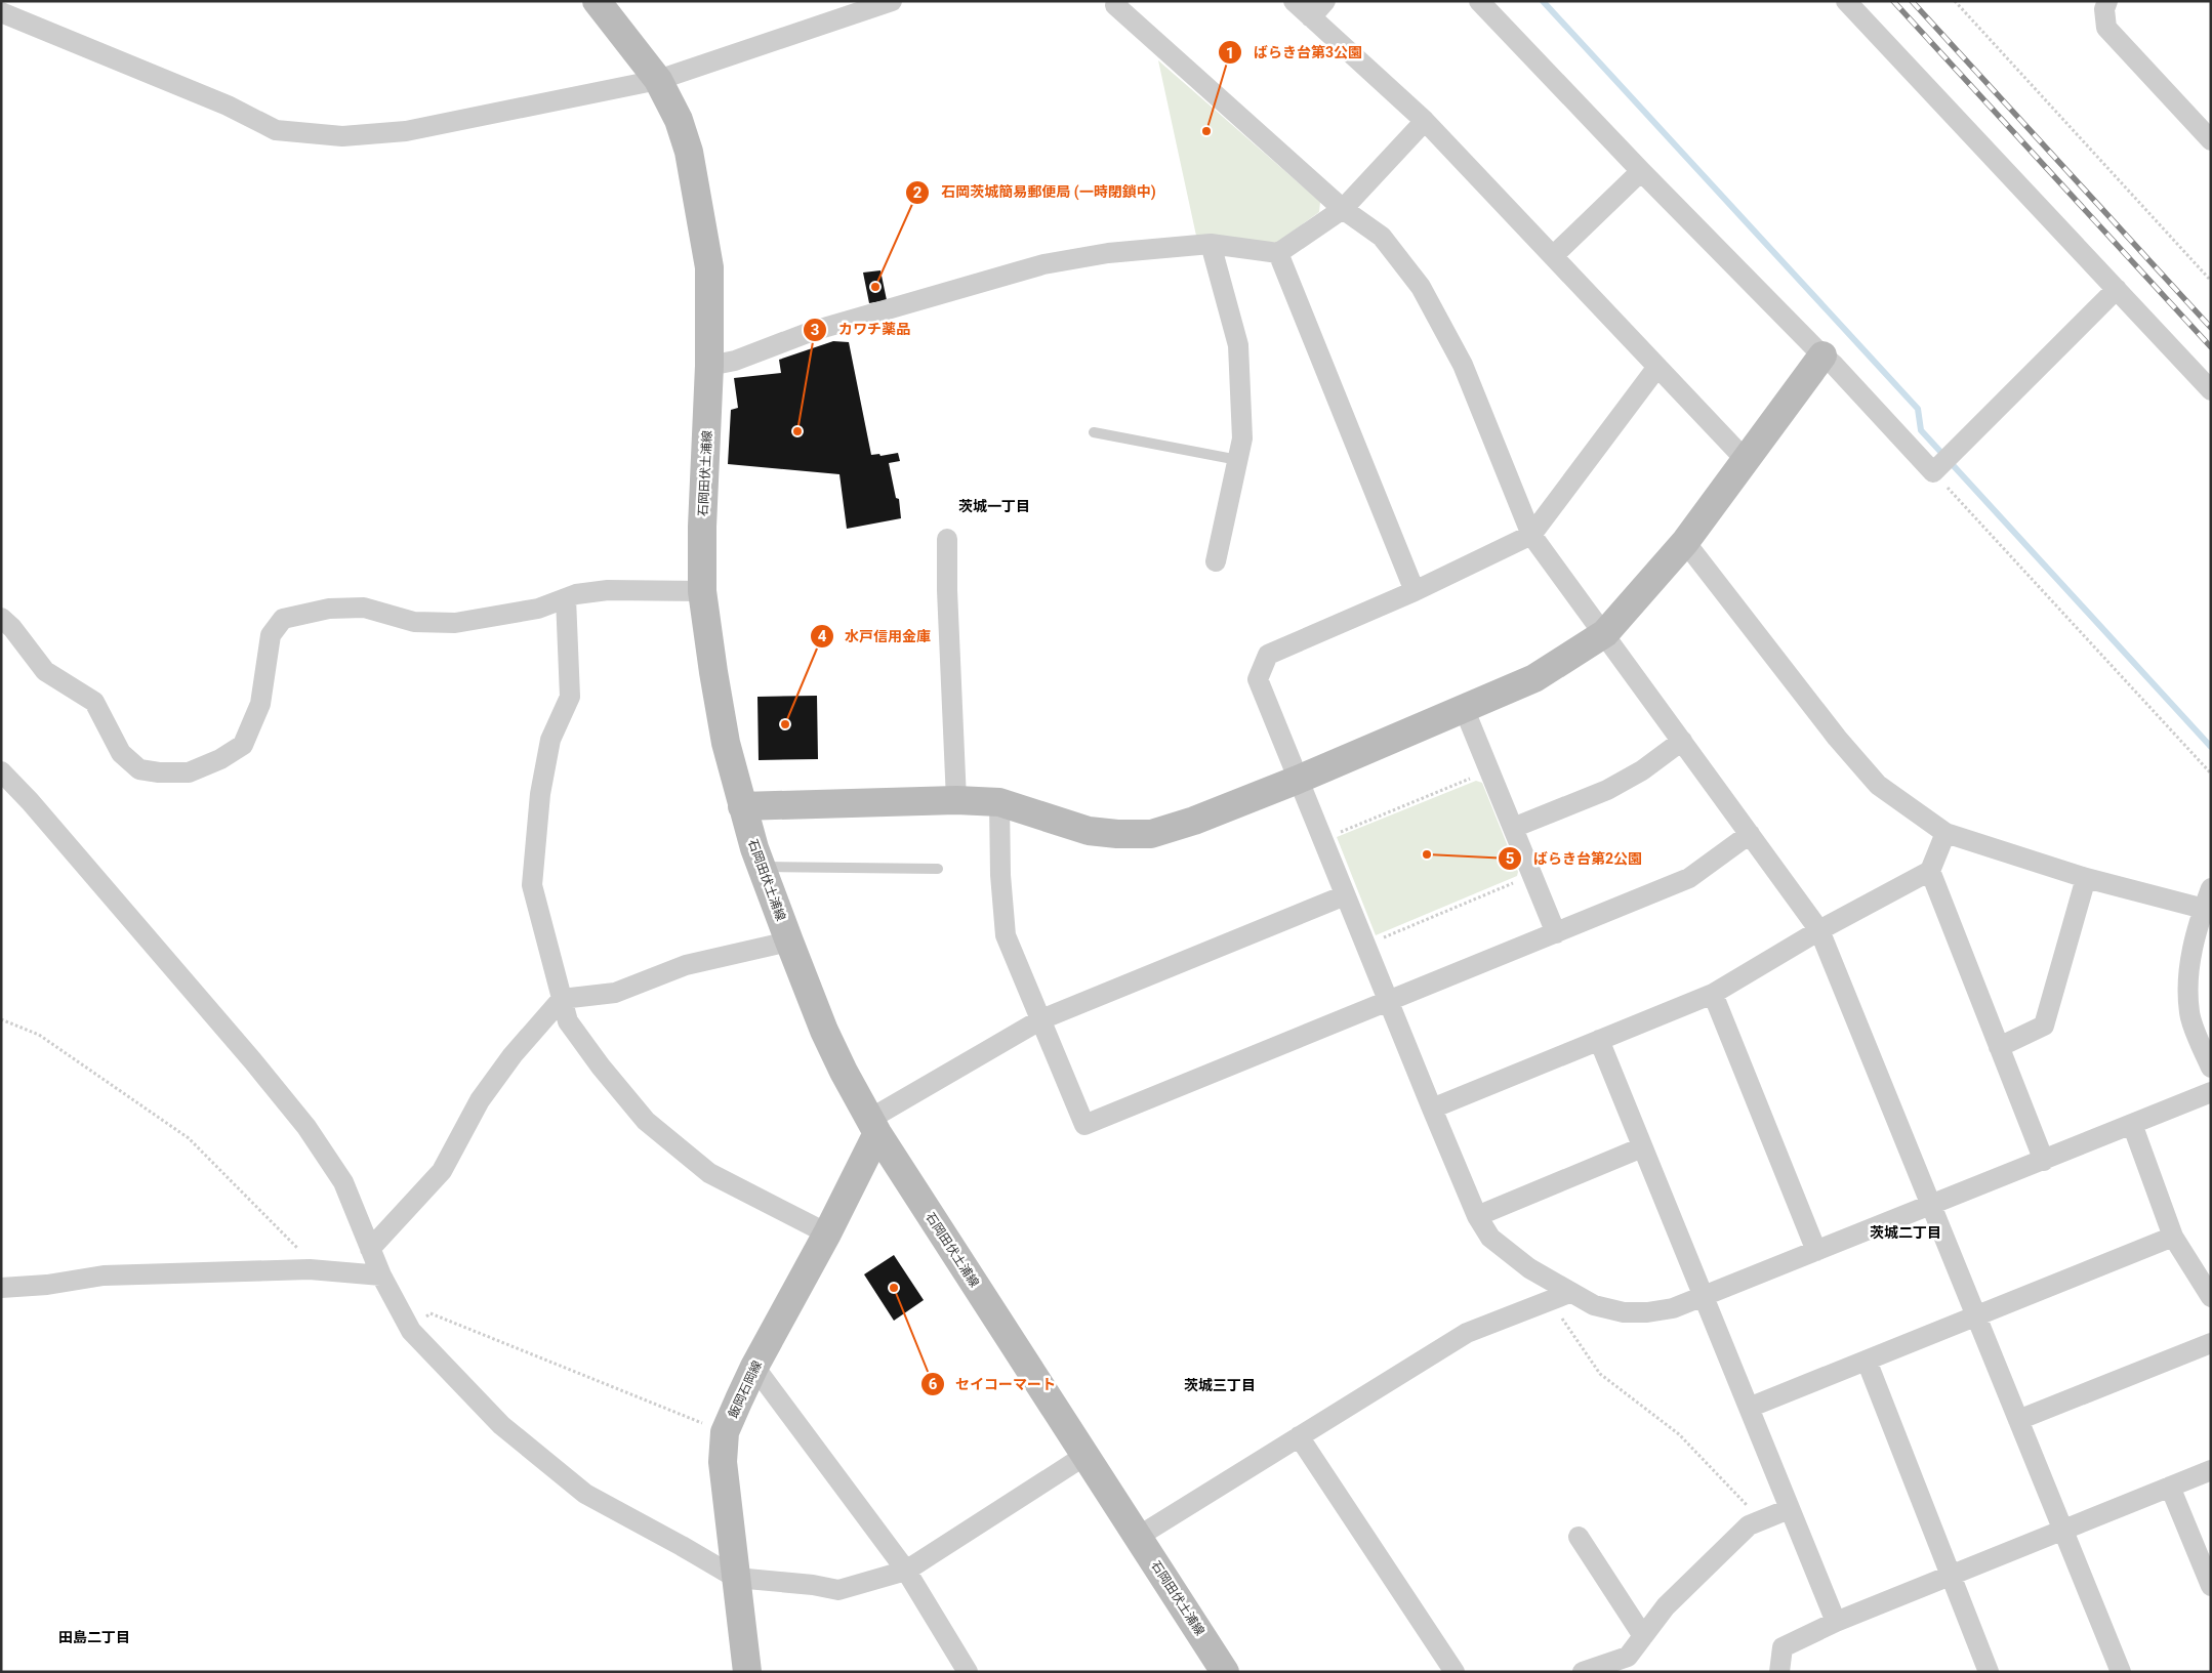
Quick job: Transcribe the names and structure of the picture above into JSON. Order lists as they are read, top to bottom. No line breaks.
{"streets":{"main road":["石岡田伏土浦線","飯岡石岡線"]},"crossings":[["石岡田伏土浦線","飯岡石岡線"]],"districts":["茨城一丁目","茨城二丁目","茨城三丁目","田島二丁目"],"places":["ばらき台第3公園","石岡茨城簡易郵便局 (一時閉鎖中)","カワチ薬品","水戸信用金庫","ばらき台第2公園","セイコーマート"]}
